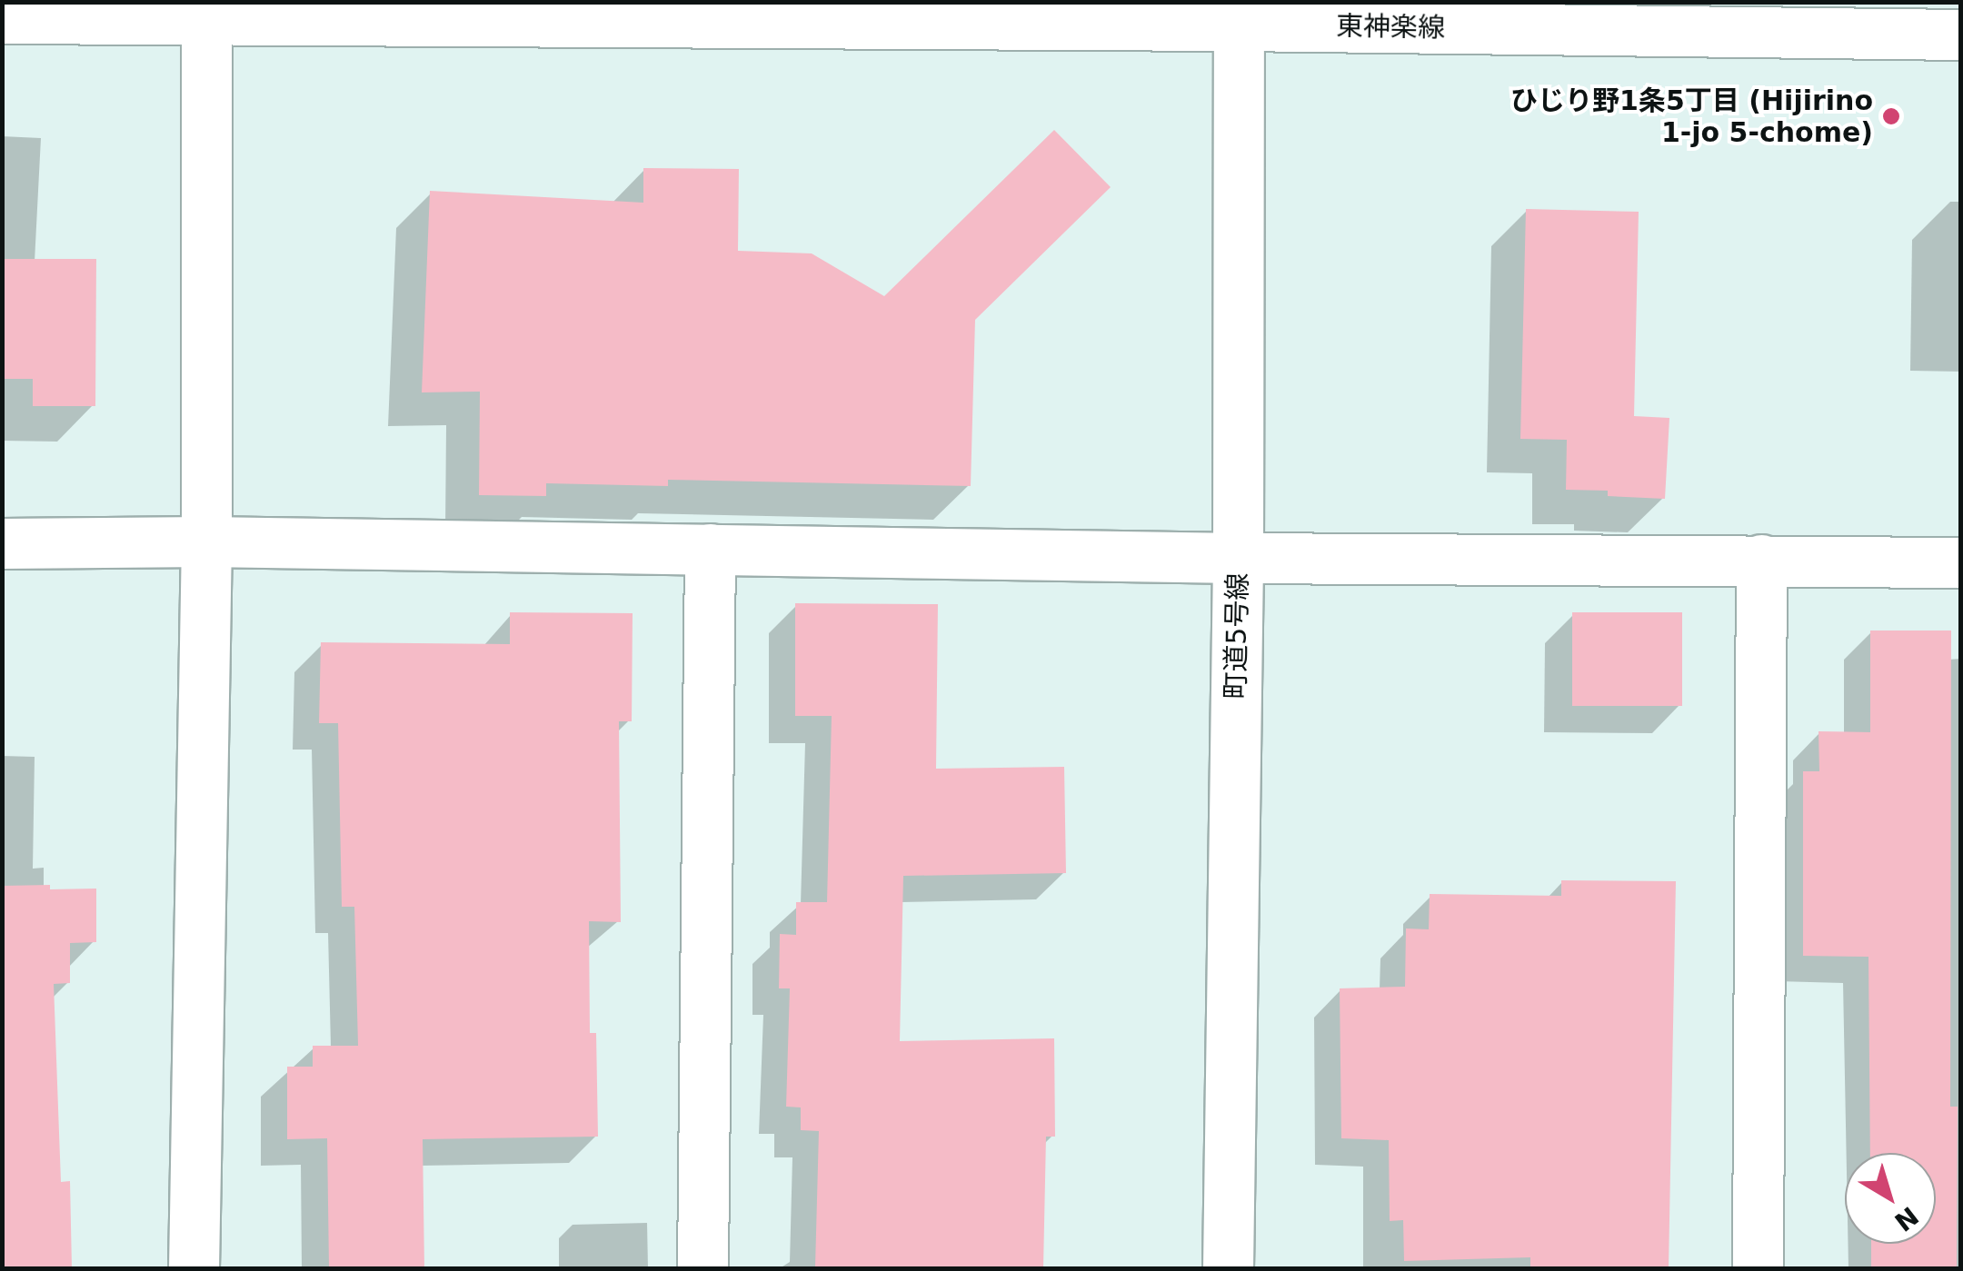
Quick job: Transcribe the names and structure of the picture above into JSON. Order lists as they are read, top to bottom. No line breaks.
{"streets":{"street":["東神楽線","町道5号線"]},"crossings":[["東神楽線","町道5号線"]],"places":["ひじり野1条5丁目 (Hijirino 1-jo 5-chome)"],"north":"bottom right"}
